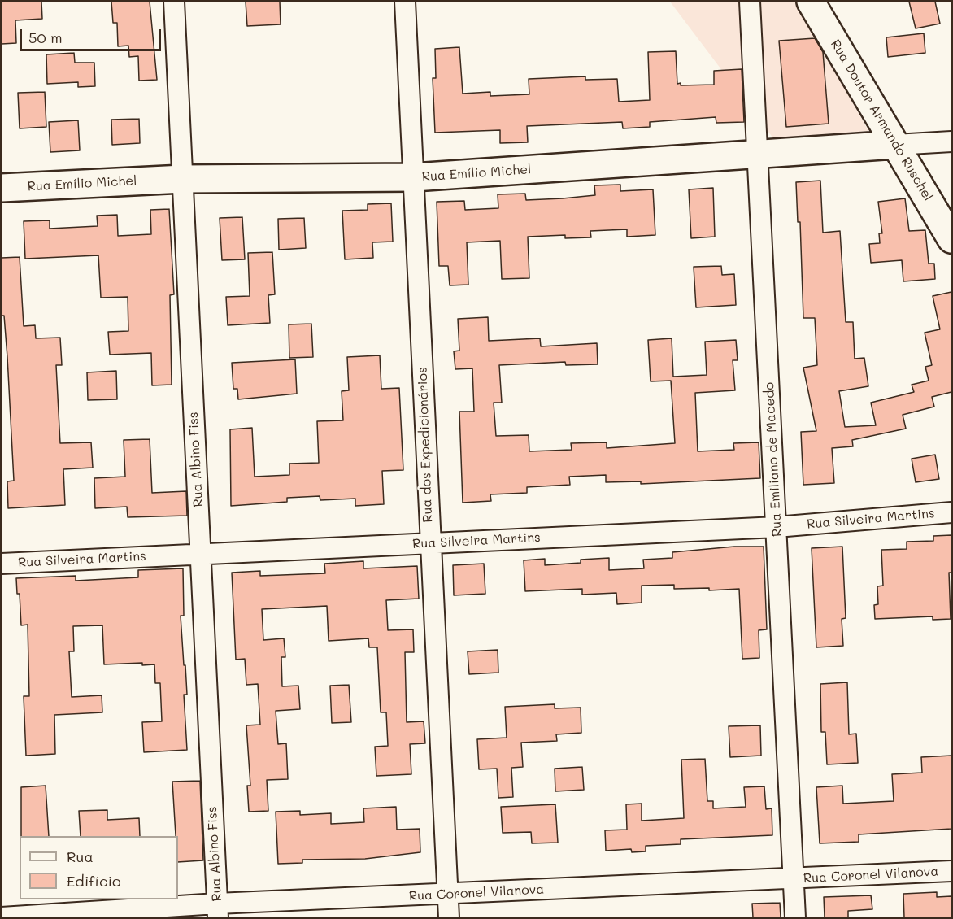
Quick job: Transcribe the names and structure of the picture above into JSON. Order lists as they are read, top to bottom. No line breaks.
{"streets":{"street":["Rua Doutor Armando Ruschel","Rua Emílio Michel","Rua dos Expedicionários","Rua Albino Fiss","Rua Emiliano de Macedo","Rua Silveira Martins","Rua Coronel Vilanova"]},"crossings":[["Rua Doutor Armando Ruschel","Rua Emílio Michel"],["Rua Emílio Michel","Rua dos Expedicionários"],["Rua Emílio Michel","Rua Albino Fiss"],["Rua Emílio Michel","Rua Emiliano de Macedo"],["Rua dos Expedicionários","Rua Silveira Martins"],["Rua dos Expedicionários","Rua Coronel Vilanova"],["Rua Albino Fiss","Rua Silveira Martins"],["Rua Albino Fiss","Rua Coronel Vilanova"],["Rua Emiliano de Macedo","Rua Silveira Martins"],["Rua Emiliano de Macedo","Rua Coronel Vilanova"]],"legend":["Rua","Edifício"],"scale_bar":"50 m"}
